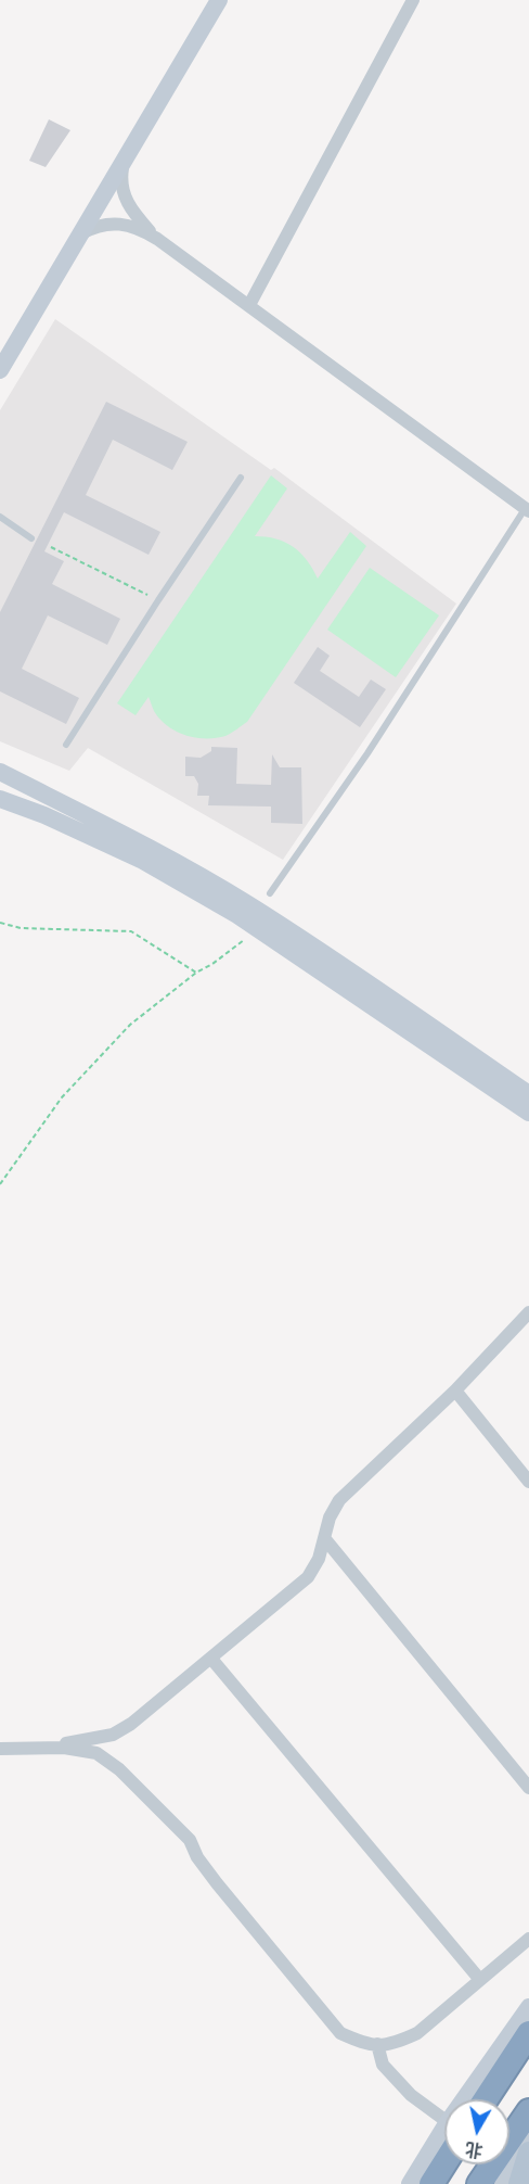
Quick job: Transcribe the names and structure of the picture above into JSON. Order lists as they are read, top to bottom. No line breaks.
{"north":"bottom"}
